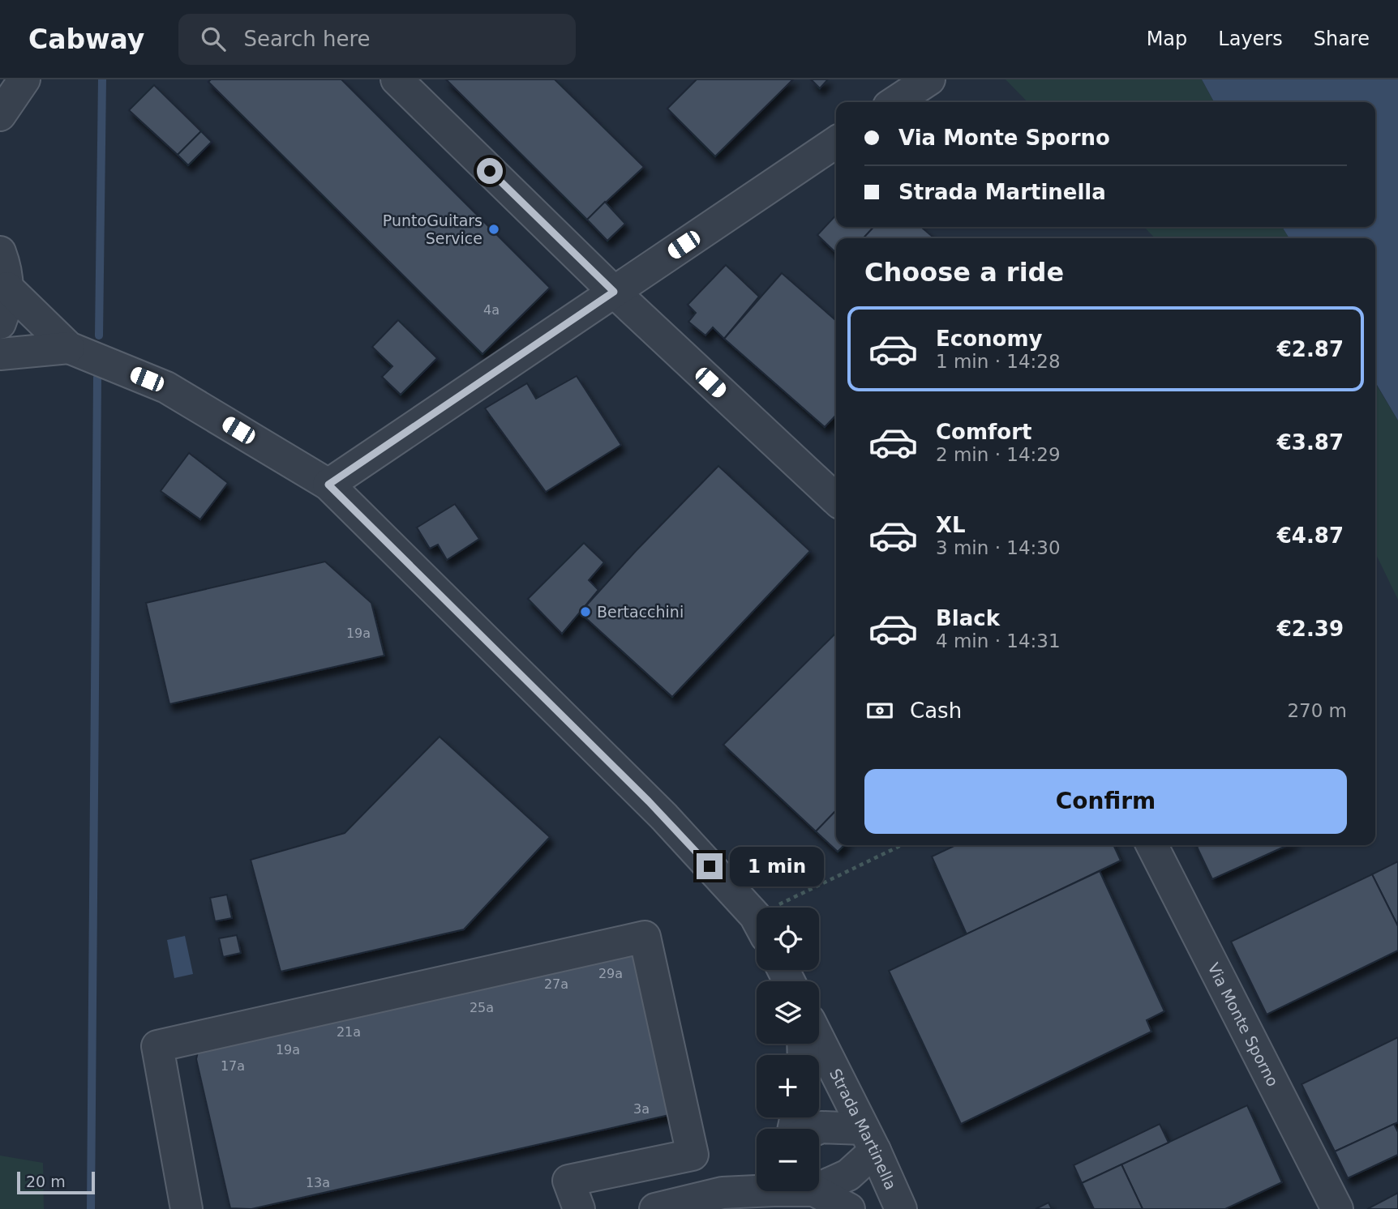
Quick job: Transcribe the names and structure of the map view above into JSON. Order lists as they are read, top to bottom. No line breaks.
{"streets":{"street":["Via Monte Sporno","Strada Martinella"]},"places":["PuntoGuitars Service","Bertacchini"],"house_numbers":["4a","19a","29a","27a","25a","21a","19a","17a","3a","13a"],"scale_bar":"20 m","page":{"header":"Cabway","search":"Search here","nav":["Map","Layers","Share"],"banner":["Via Monte Sporno","Strada Martinella"],"heading":"Choose a ride","list":[{"name":"Economy","note":"1 min · 14:28","value":"€2.87"},{"name":"Comfort","note":"2 min · 14:29","value":"€3.87"},{"name":"XL","note":"3 min · 14:30","value":"€4.87"},{"name":"Black","note":"4 min · 14:31","value":"€2.39"}],"pay":["Cash","270 m"],"buttons":"Confirm","bubble":"1 min","map_buttons":["+","−"],"scale":"20 m"}}
